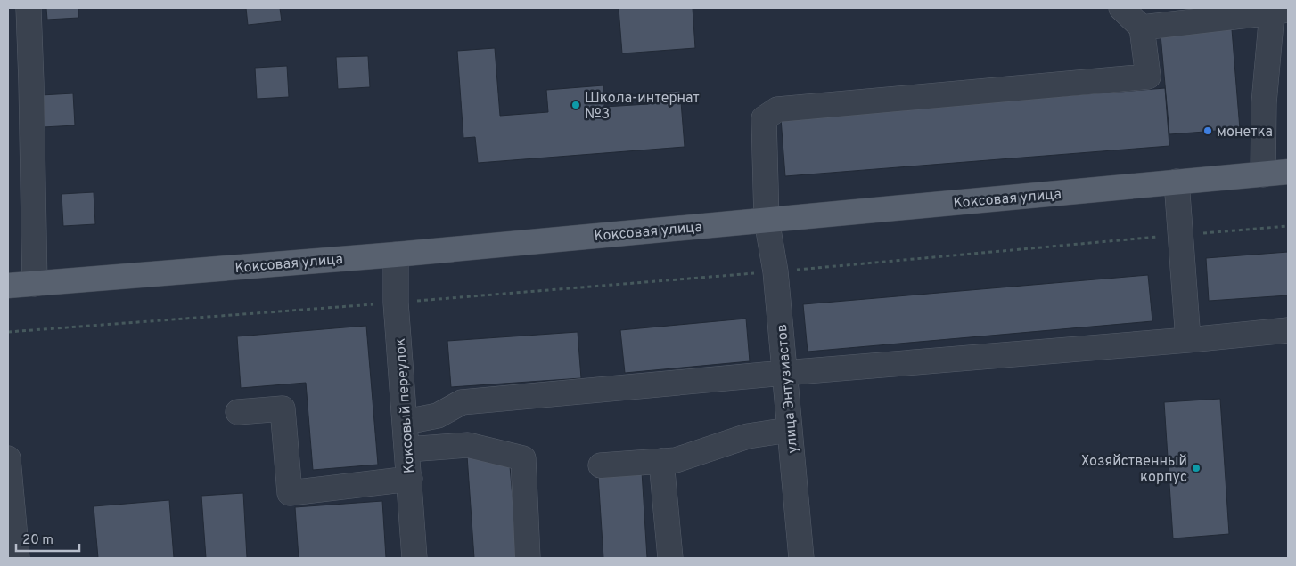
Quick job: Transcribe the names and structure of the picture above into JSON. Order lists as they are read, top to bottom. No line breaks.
{"streets":{"main road":["Коксовая улица"],"street":["улица Энтузиастов","Коксовый переулок"]},"crossings":[["Коксовая улица","улица Энтузиастов"],["Коксовая улица","Коксовый переулок"]],"places":["Школа-интернат №3","монетка","Хозяйственный корпус"],"scale_bar":"20 m"}
